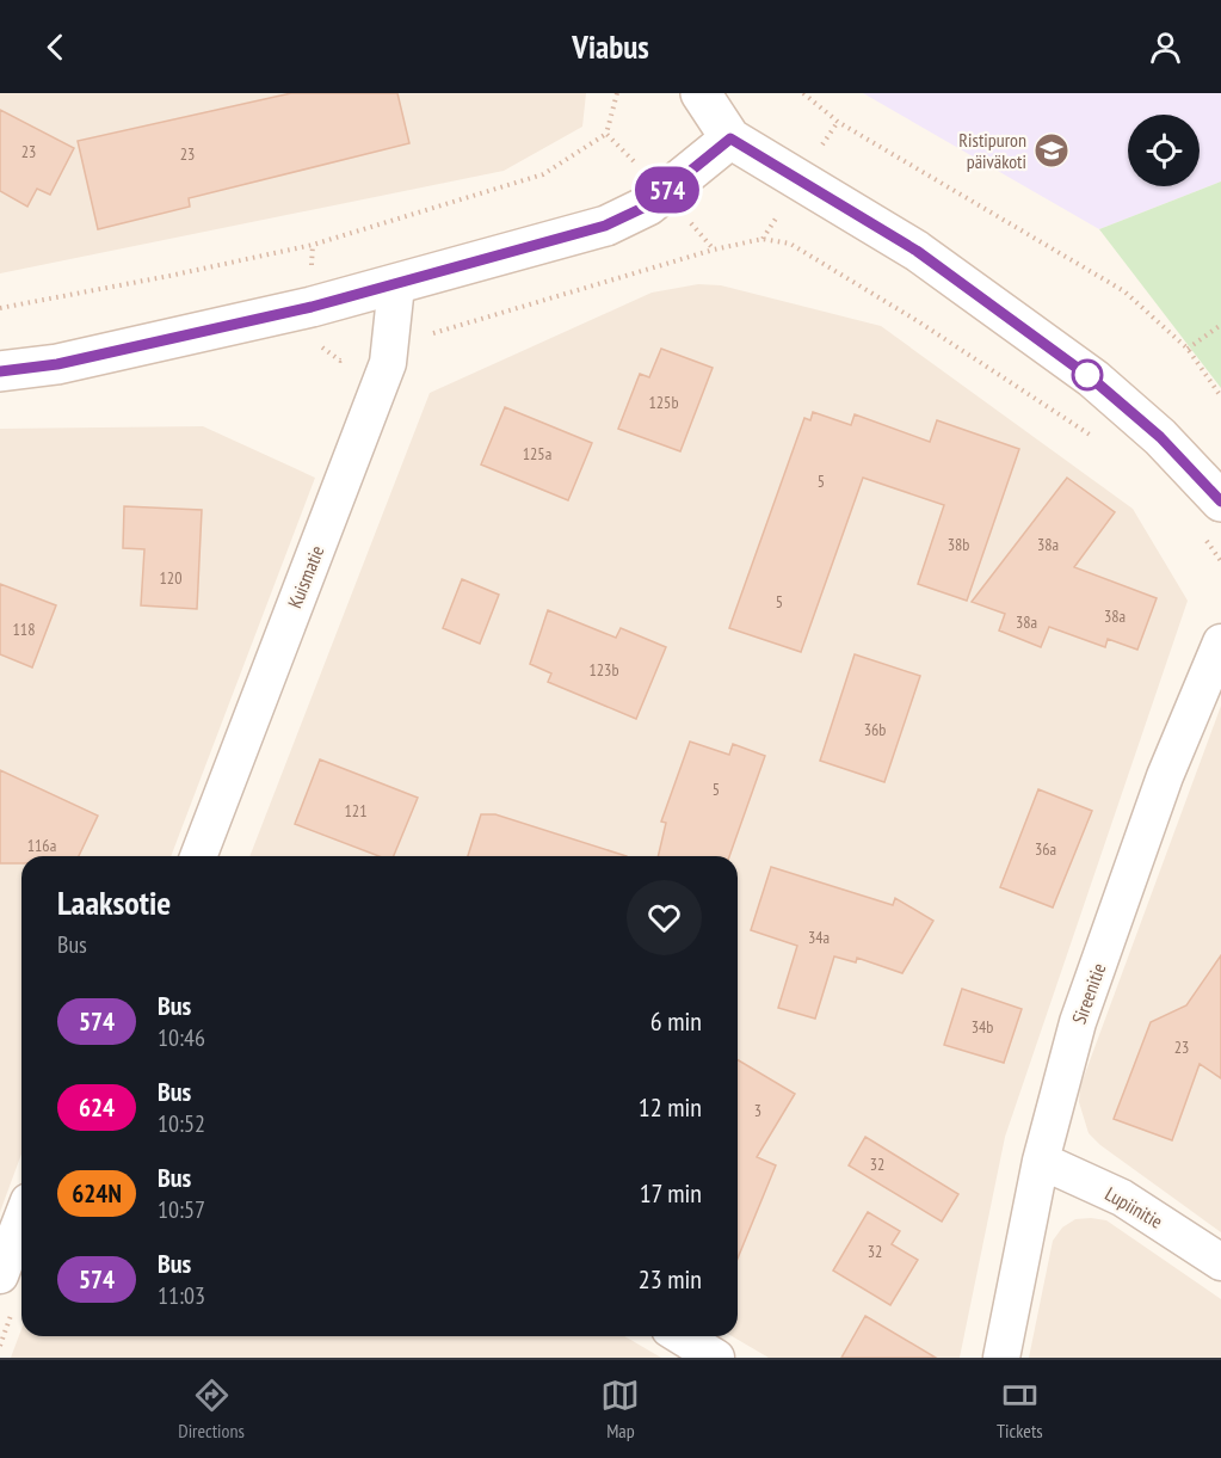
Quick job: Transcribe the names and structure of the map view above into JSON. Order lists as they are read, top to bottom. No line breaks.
{"streets":{"street":["Kuismatie","Sireenitie","Lupiinitie"]},"crossings":[["Sireenitie","Lupiinitie"]],"places":{"school or university":["Ristipuron päiväkoti"]},"lines":["bus line 574"],"house_numbers":["23","23","125b","125a","5","38b","38a","120","5","38a","38a","118","123b","36b","5","121","116a","36a","34a","34b","23","3","32","32"],"page":{"header":"Viabus","on_map":"574","heading":["Laaksotie","Bus"],"list":[{"mark":"574","name":"Bus","note":"10:46","value":"6 min"},{"mark":"624","name":"Bus","note":"10:52","value":"12 min"},{"mark":"624N","name":"Bus","note":"10:57","value":"17 min"},{"mark":"574","name":"Bus","note":"11:03","value":"23 min"}],"tabs":["Directions","Map","Tickets"]}}
